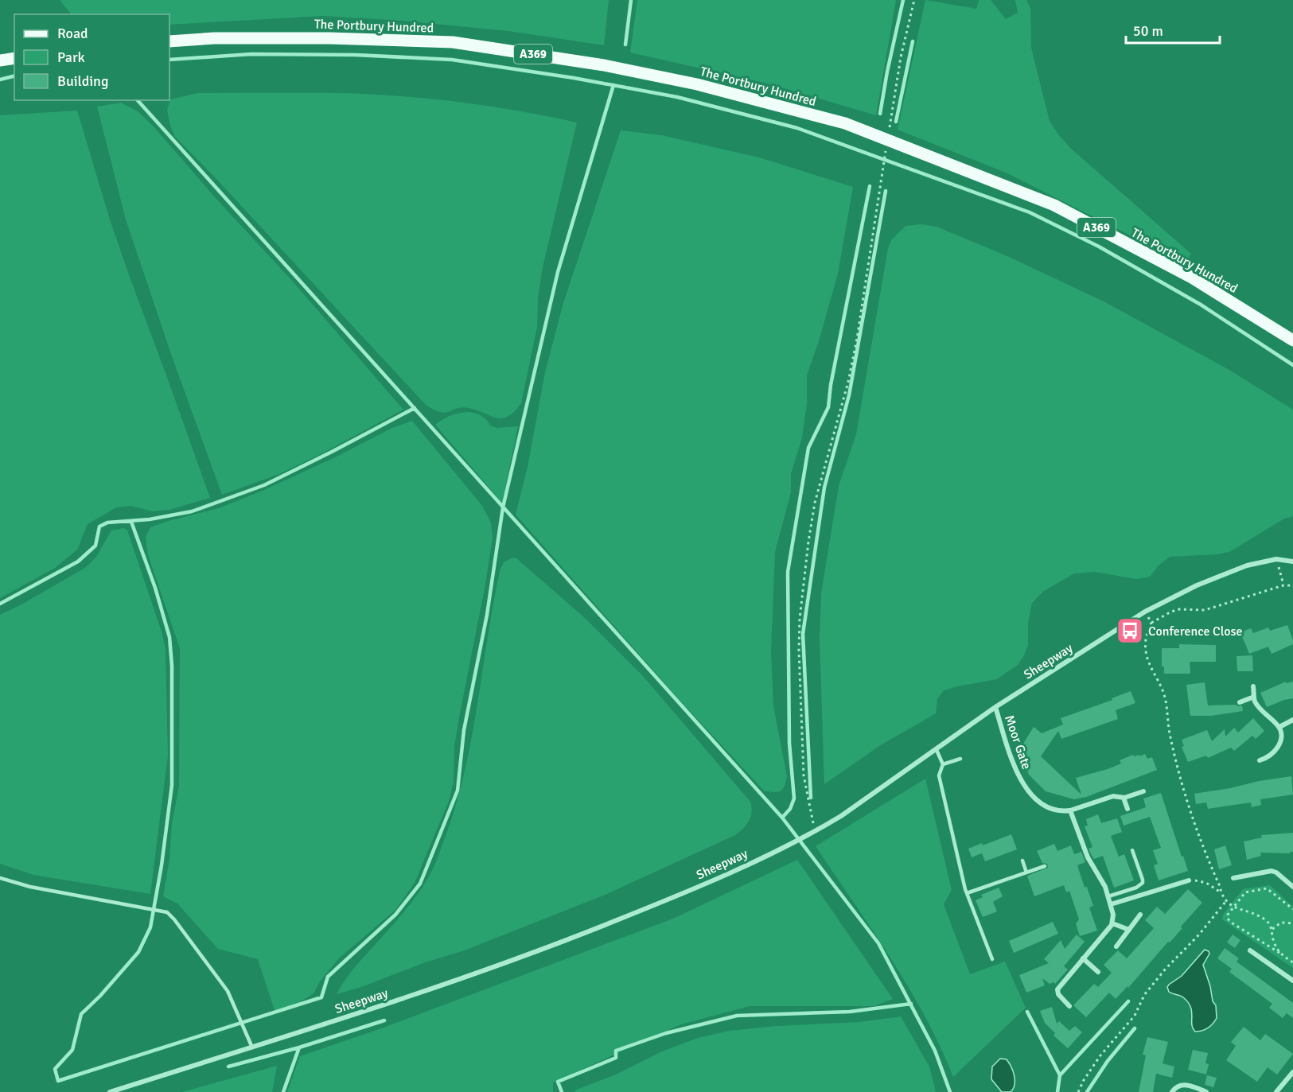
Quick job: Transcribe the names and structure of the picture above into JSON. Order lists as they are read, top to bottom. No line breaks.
{"streets":{"main road":["The Portbury Hundred","A369"],"street":["Sheepway","Moor Gate"]},"crossings":[["Sheepway","Moor Gate"]],"places":{"bus stop":["Conference Close"]},"legend":["Road","Park","Building"],"scale_bar":"50 m"}
